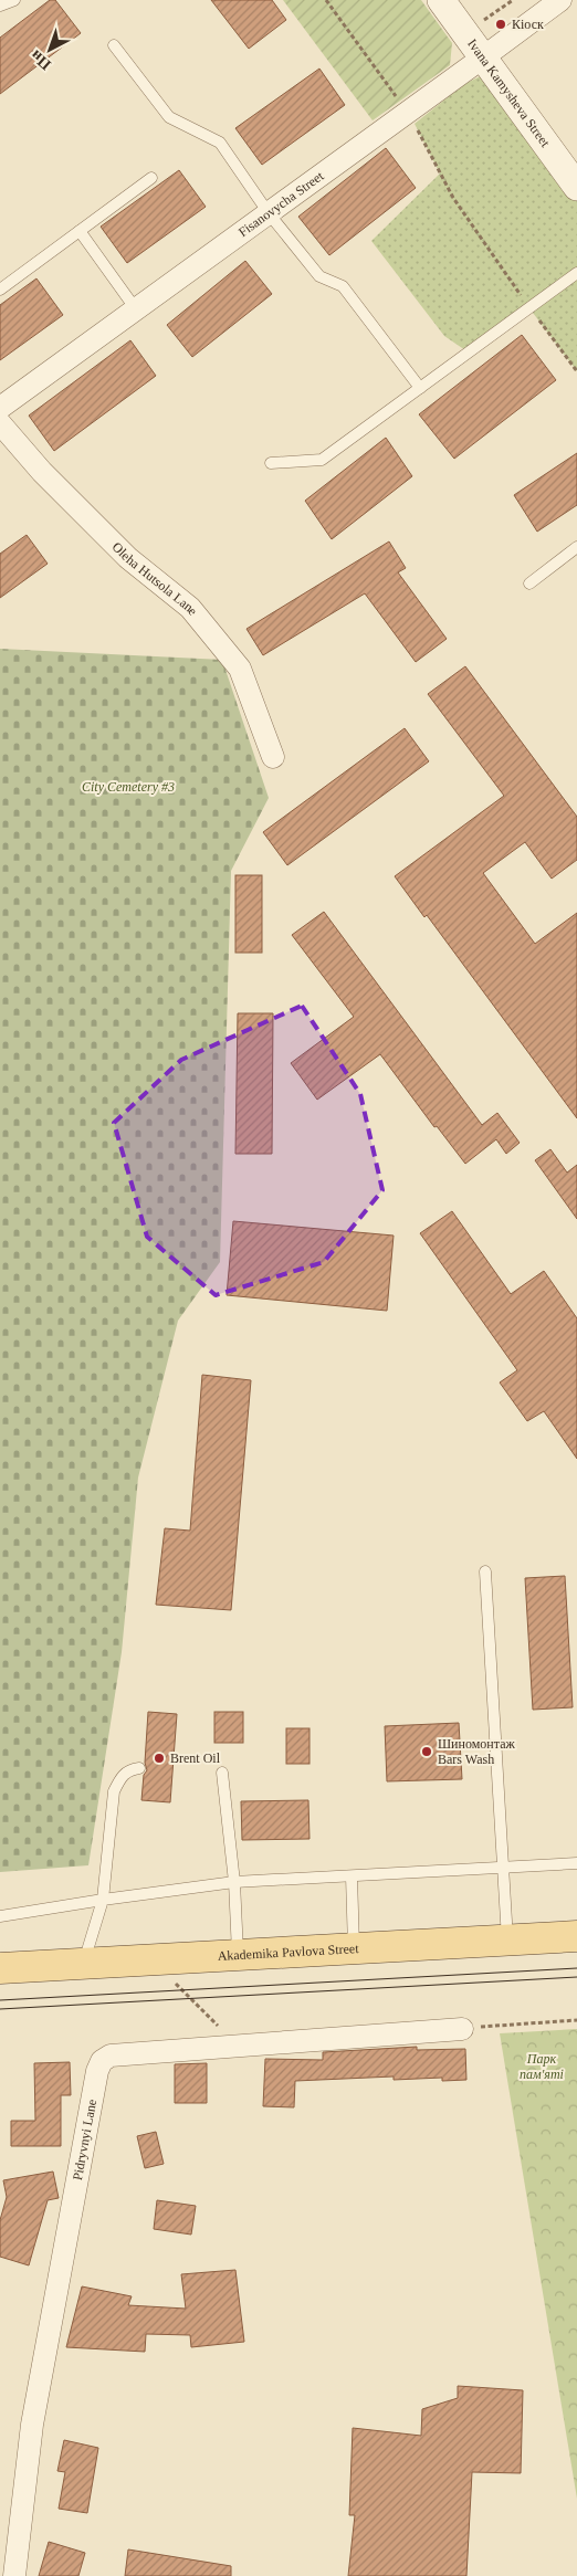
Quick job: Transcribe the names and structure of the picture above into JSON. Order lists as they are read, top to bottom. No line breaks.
{"streets":{"main road":["Akademika Pavlova Street"],"street":["Ivana Kamysheva Street","Fisanovycha Street","Oleha Hutsola Lane","Pidryvnyi Lane"]},"crossings":[["Ivana Kamysheva Street","Fisanovycha Street"]],"parks":["City Cemetery #3","Парк пам'яті"],"places":["Кіоск","Шиномонтаж Bars Wash","Brent Oil"],"north":"bottom left"}
